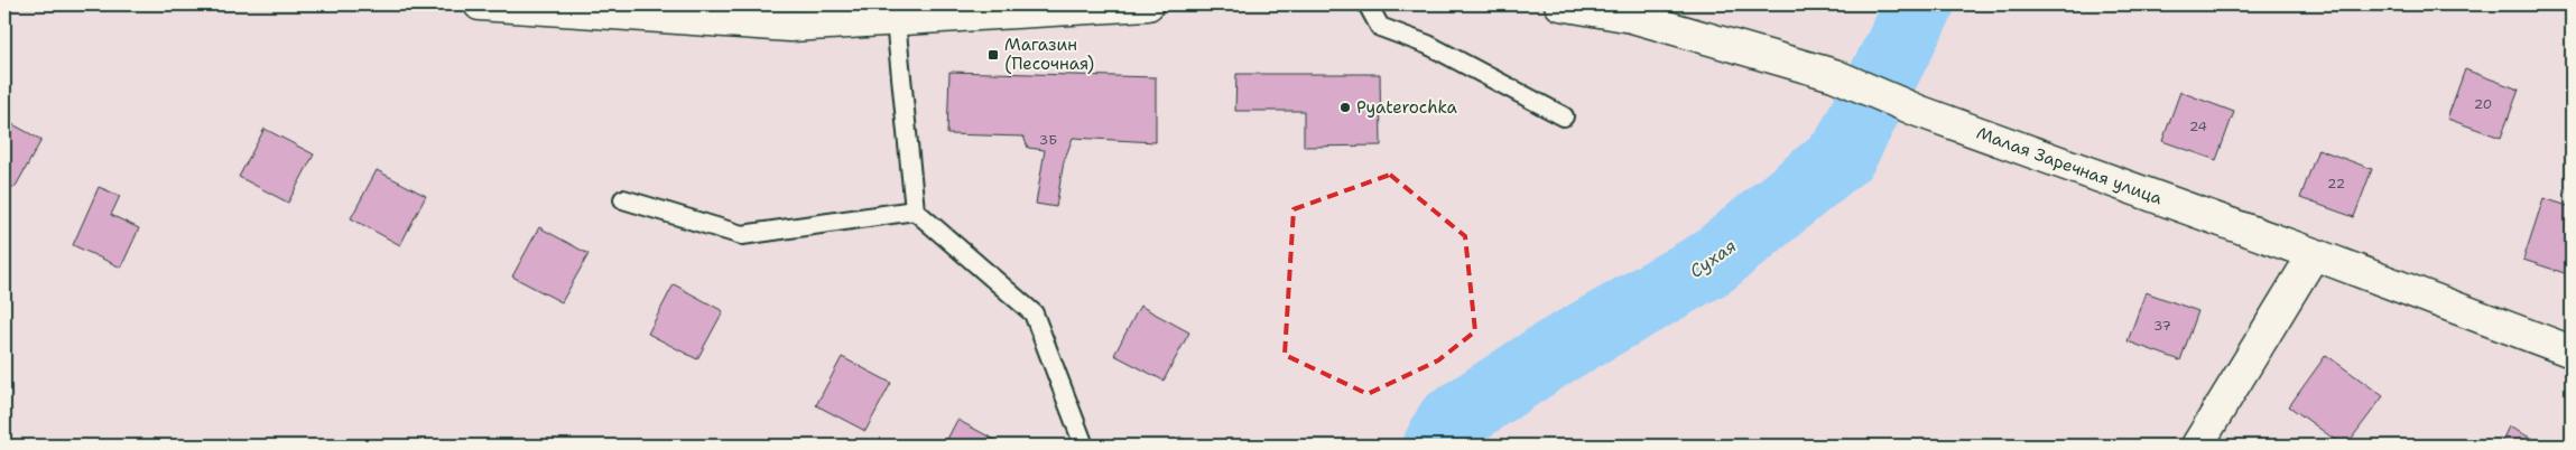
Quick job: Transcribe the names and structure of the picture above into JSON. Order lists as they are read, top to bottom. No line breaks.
{"streets":{"main road":["Малая Заречная улица"]},"water":["Сухая"],"places":{"transit":["Магазин (Песочная)"],"other":["Pyaterochka"]},"house_numbers":["20","24","3Б","22","37"]}
